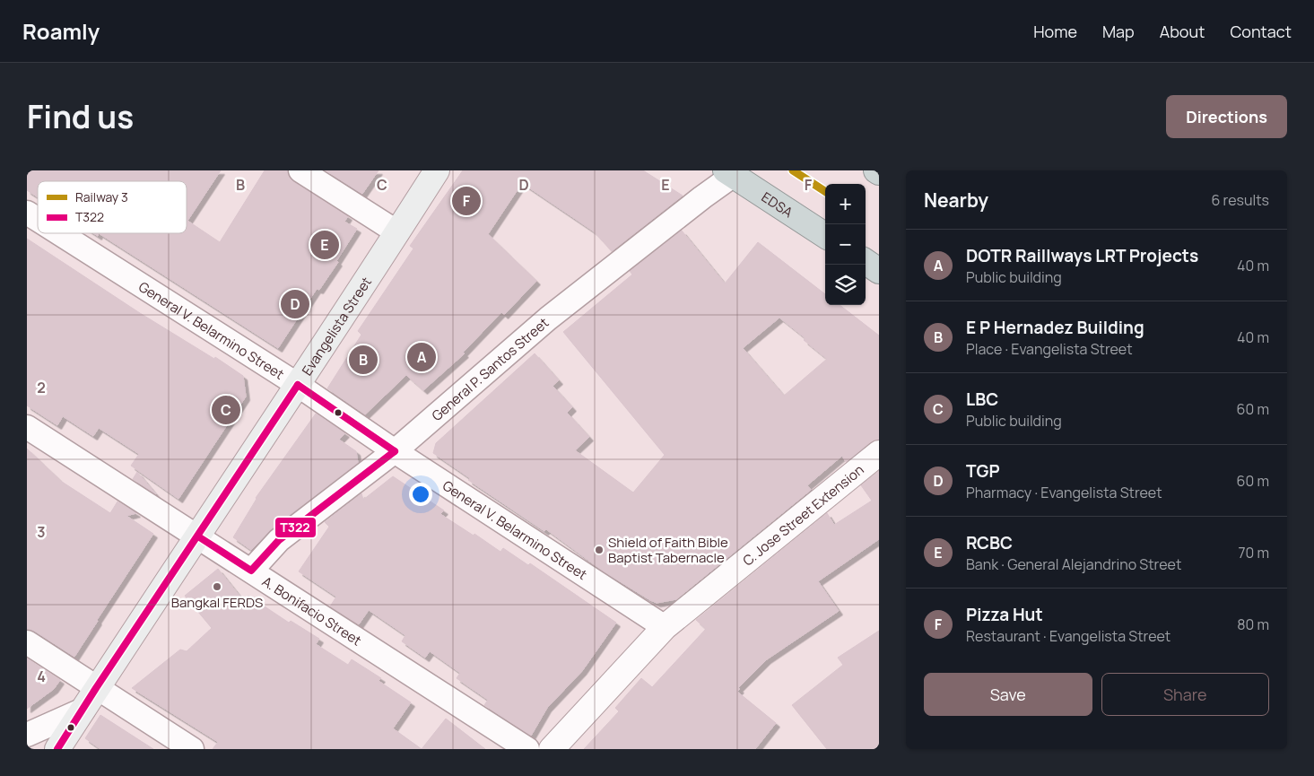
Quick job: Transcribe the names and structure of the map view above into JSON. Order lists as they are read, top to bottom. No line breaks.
{"streets":{"highway":["EDSA"],"main road":["Evangelista Street"],"street":["General V. Belarmino Street","General P. Santos Street","C. Jose Street Extension","A. Bonifacio Street"]},"crossings":[["EDSA","General P. Santos Street"],["Evangelista Street","General V. Belarmino Street"],["Evangelista Street","A. Bonifacio Street"],["General V. Belarmino Street","General P. Santos Street"],["General V. Belarmino Street","C. Jose Street Extension"],["General P. Santos Street","A. Bonifacio Street"]],"places":["Shield of Faith Bible Baptist Tabernacle","Bangkal FERDS"],"lines":["rail line 3","transit line T322"],"legend":["Railway 3","T322"],"page":{"header":"Roamly","nav":["Home","Map","About","Contact"],"title":"Find us","buttons":["Directions",["Save","Share"]],"heading":["Nearby","6 results"],"map_buttons":["+","−"],"pins":["F","E","D","A","B","C"],"list":[{"mark":"A","name":"DOTR Raillways LRT Projects","note":"Public building","value":"40 m"},{"mark":"B","name":"E P Hernadez Building","note":"Place · Evangelista Street","value":"40 m"},{"mark":"C","name":"LBC","note":"Public building","value":"60 m"},{"mark":"D","name":"TGP","note":"Pharmacy · Evangelista Street","value":"60 m"},{"mark":"E","name":"RCBC","note":"Bank · General Alejandrino Street","value":"70 m"},{"mark":"F","name":"Pizza Hut","note":"Restaurant · Evangelista Street","value":"80 m"}]},"grid":{"columns":["B","C","D","E","F"],"rows":["2","3","4"]}}
